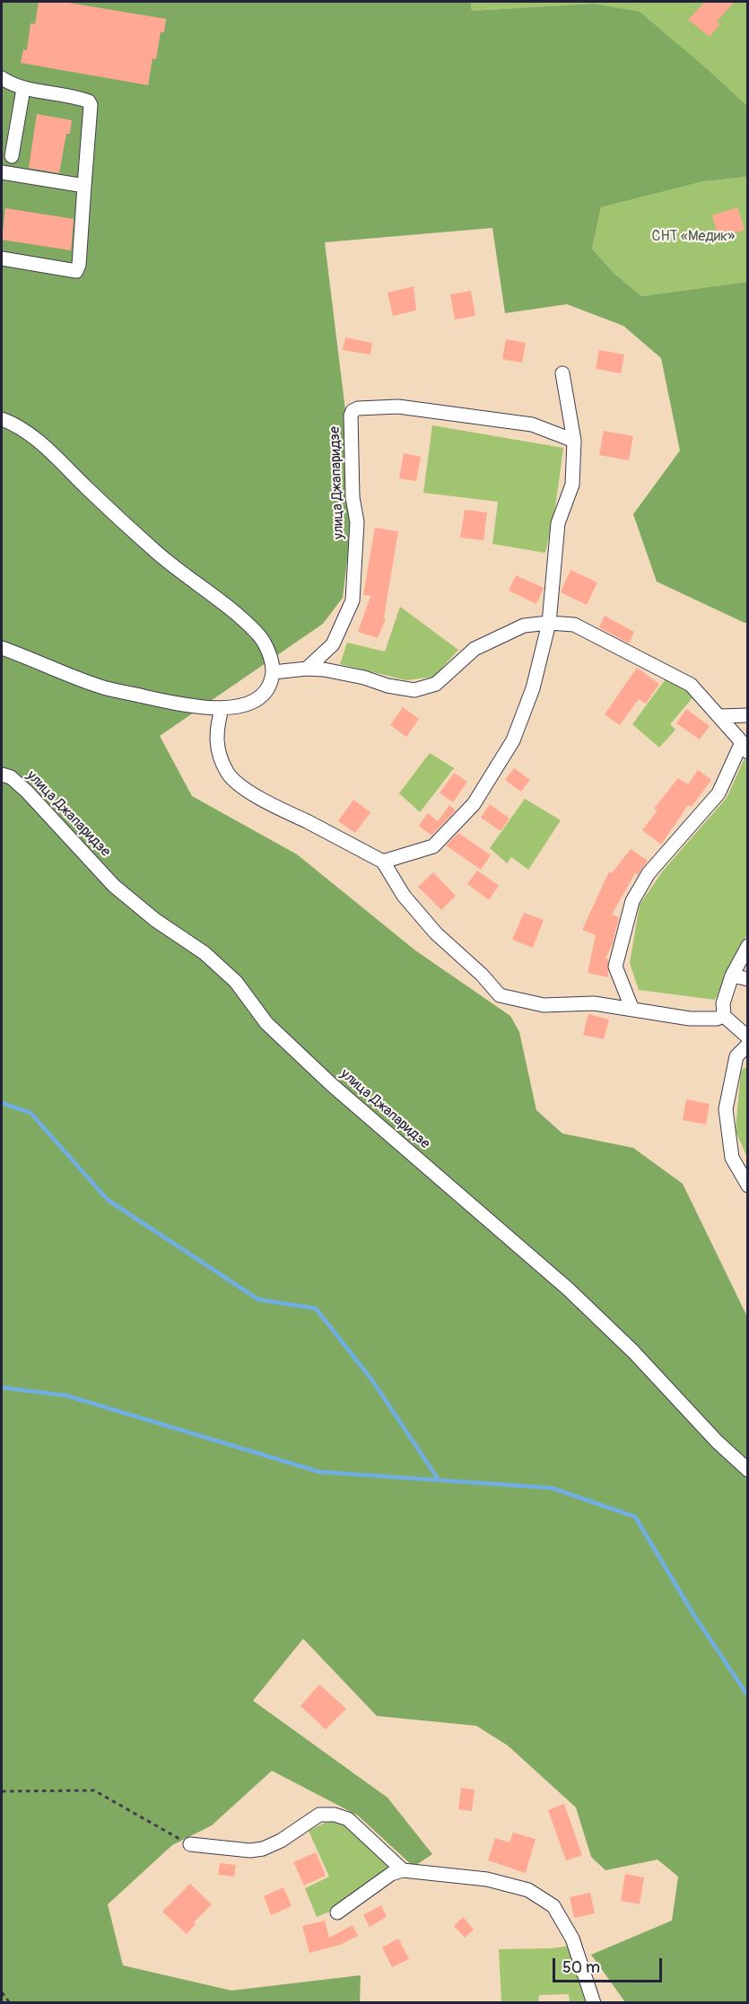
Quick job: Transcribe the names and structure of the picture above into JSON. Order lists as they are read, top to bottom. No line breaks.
{"streets":{"street":["улица Джапаридзе"]},"parks":["СНТ «Медик»"],"scale_bar":"50 m"}
